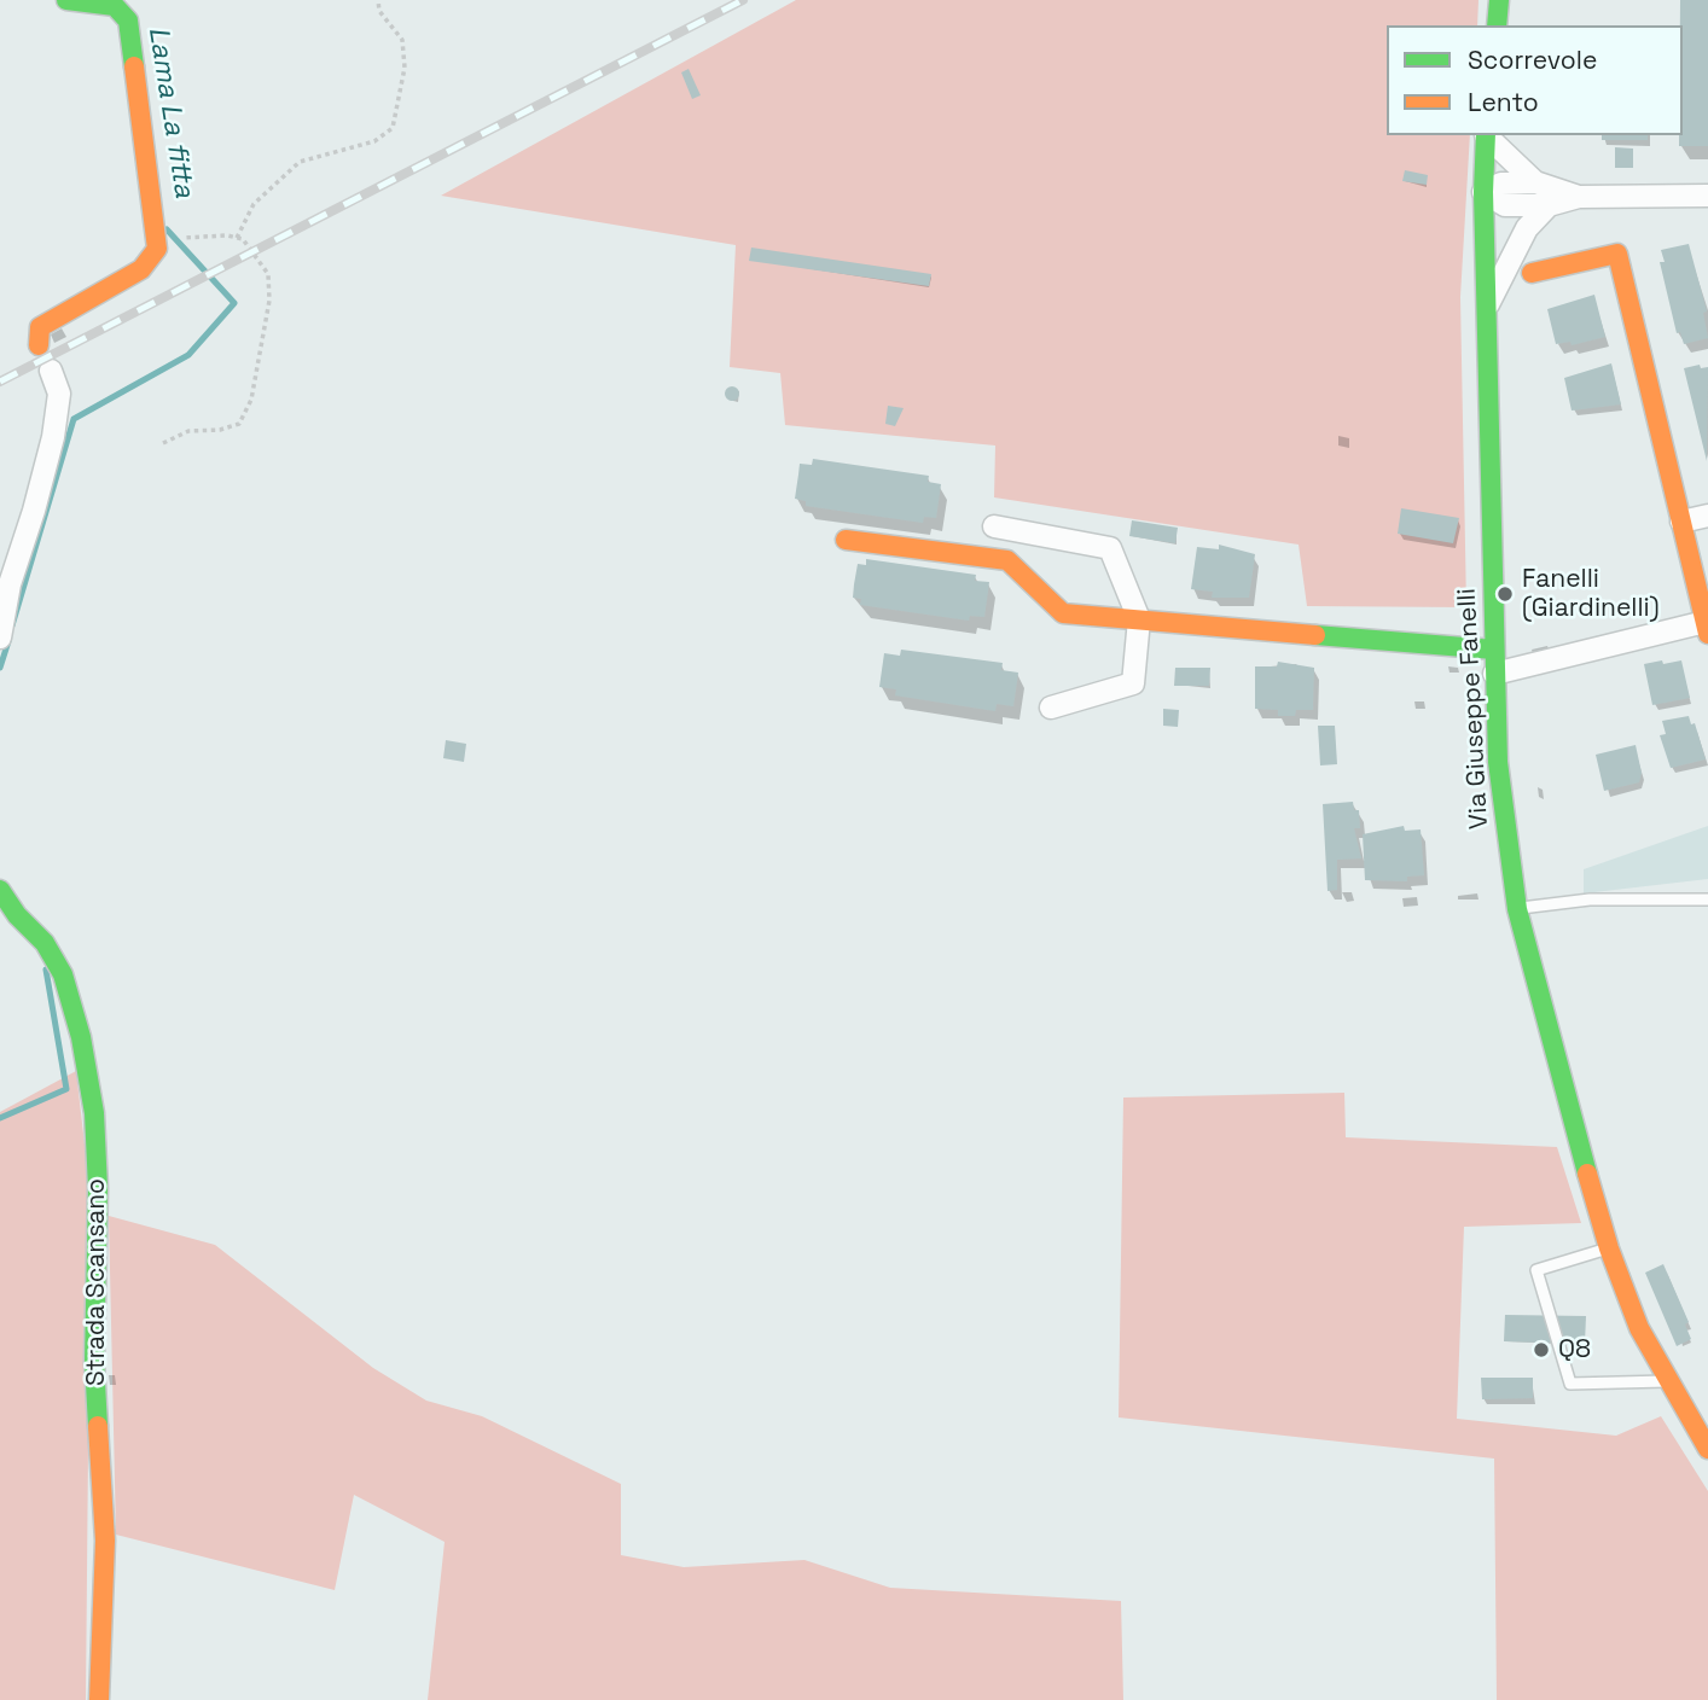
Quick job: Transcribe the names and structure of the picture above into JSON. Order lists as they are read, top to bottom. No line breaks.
{"streets":{"street":["Via Giuseppe Fanelli","Strada Scansano"]},"water":["Lama La fitta"],"places":["Fanelli (Giardinelli)","Q8"],"legend":["Scorrevole","Lento"]}
